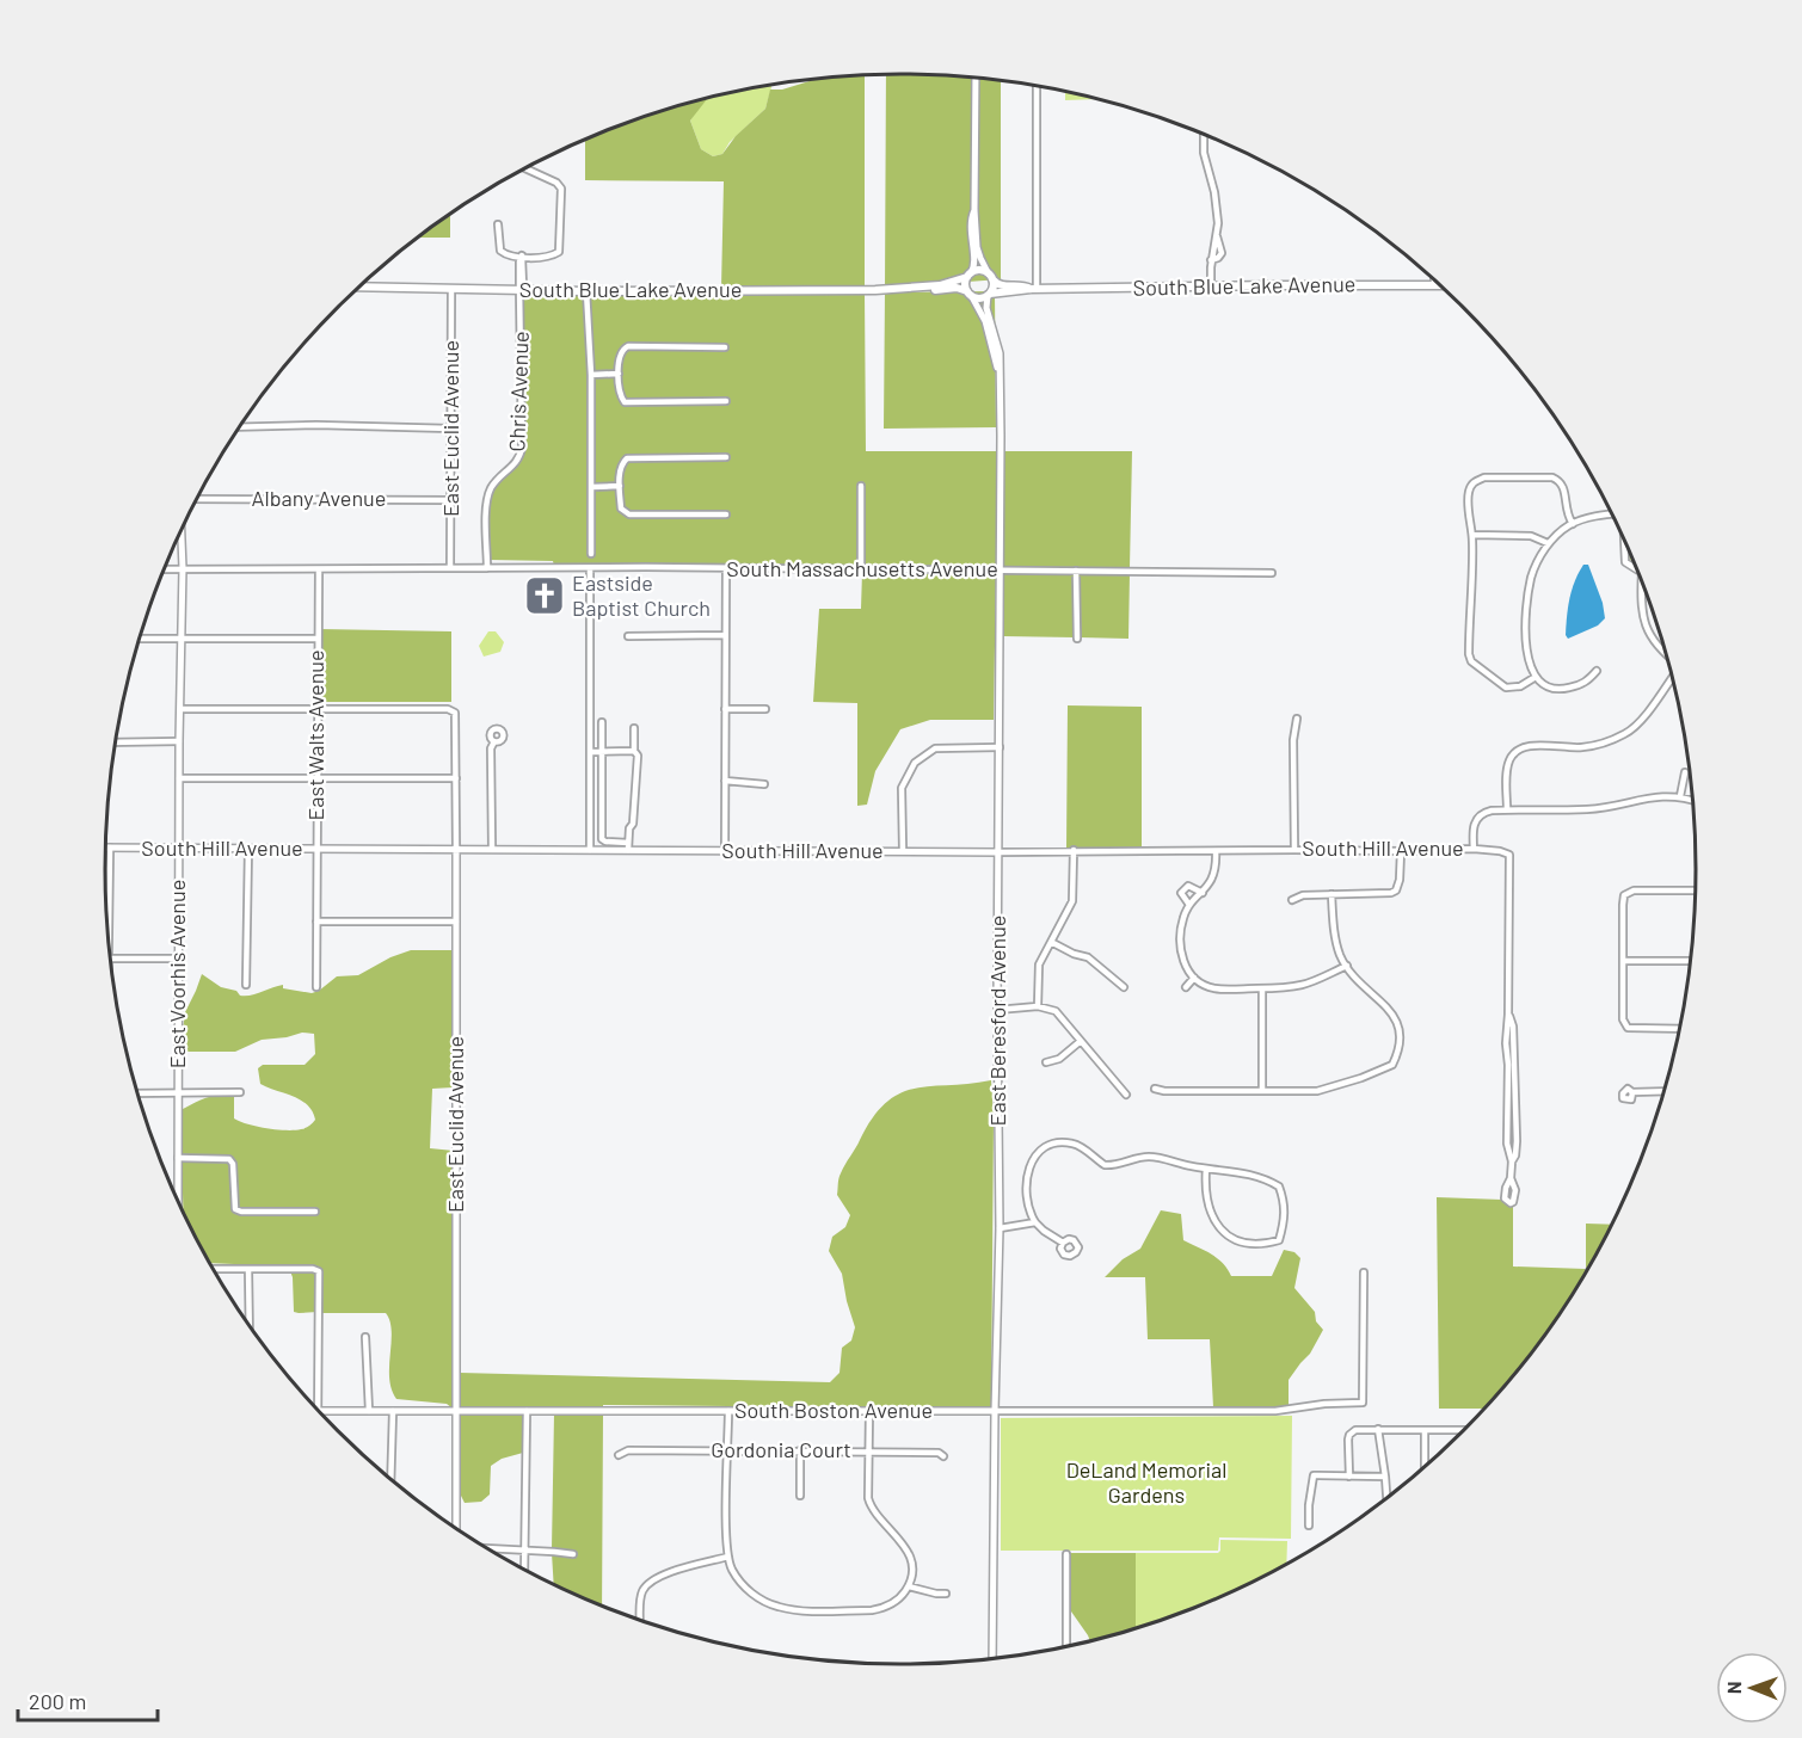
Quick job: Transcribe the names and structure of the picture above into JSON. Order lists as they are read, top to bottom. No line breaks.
{"streets":{"main road":["South Blue Lake Avenue"],"street":["Chris Avenue","East Euclid Avenue","Albany Avenue","South Massachusetts Avenue","East Walts Avenue","South Hill Avenue","East Voorhis Avenue","East Beresford Avenue","South Boston Avenue","Gordonia Court"]},"crossings":[["South Blue Lake Avenue","Chris Avenue"],["South Blue Lake Avenue","East Euclid Avenue"],["South Blue Lake Avenue","East Beresford Avenue"],["Chris Avenue","South Massachusetts Avenue"],["East Euclid Avenue","Albany Avenue"],["East Euclid Avenue","South Massachusetts Avenue"],["East Euclid Avenue","East Walts Avenue"],["East Euclid Avenue","South Hill Avenue"],["East Euclid Avenue","South Boston Avenue"],["South Massachusetts Avenue","East Walts Avenue"],["South Massachusetts Avenue","East Voorhis Avenue"],["South Massachusetts Avenue","East Beresford Avenue"],["East Walts Avenue","South Hill Avenue"],["South Hill Avenue","East Voorhis Avenue"],["South Hill Avenue","East Beresford Avenue"],["East Beresford Avenue","South Boston Avenue"]],"parks":["DeLand Memorial Gardens"],"places":{"church":["Eastside Baptist Church"]},"scale_bar":"200 m","north":"left"}
